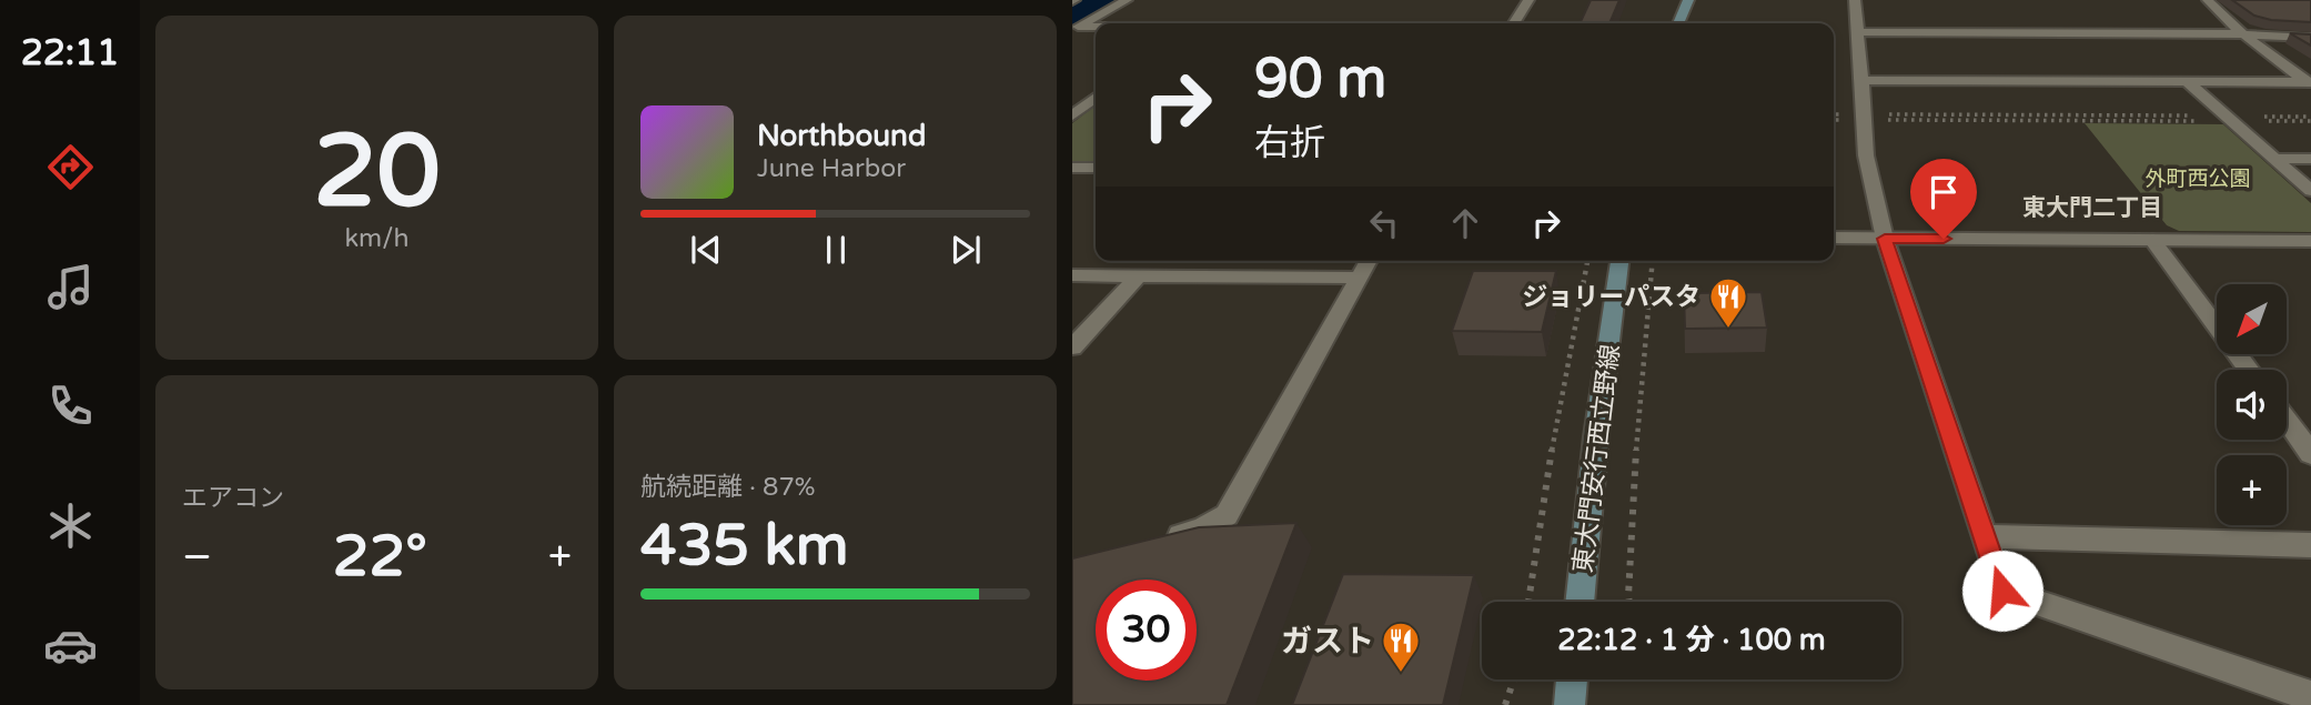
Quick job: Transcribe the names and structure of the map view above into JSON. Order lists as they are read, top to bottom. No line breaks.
{"streets":{"main road":["東大門安行西立野線"]},"districts":["東大門二丁目"],"parks":["外町西公園"],"places":{"restaurant":["ジョリーパスタ","ガスト"]},"north":"bottom left","page":{"tabs":"22:11","tile":[["20","km/h"],"エアコン",["航続距離 · 87%","435 km"]],"turn":["90 m","右折"],"song":["Northbound","June Harbor"],"map_buttons":"+","heat":["−","22°","+"],"limit":"30","trip":"22:12 · 1 分 · 100 m"}}
